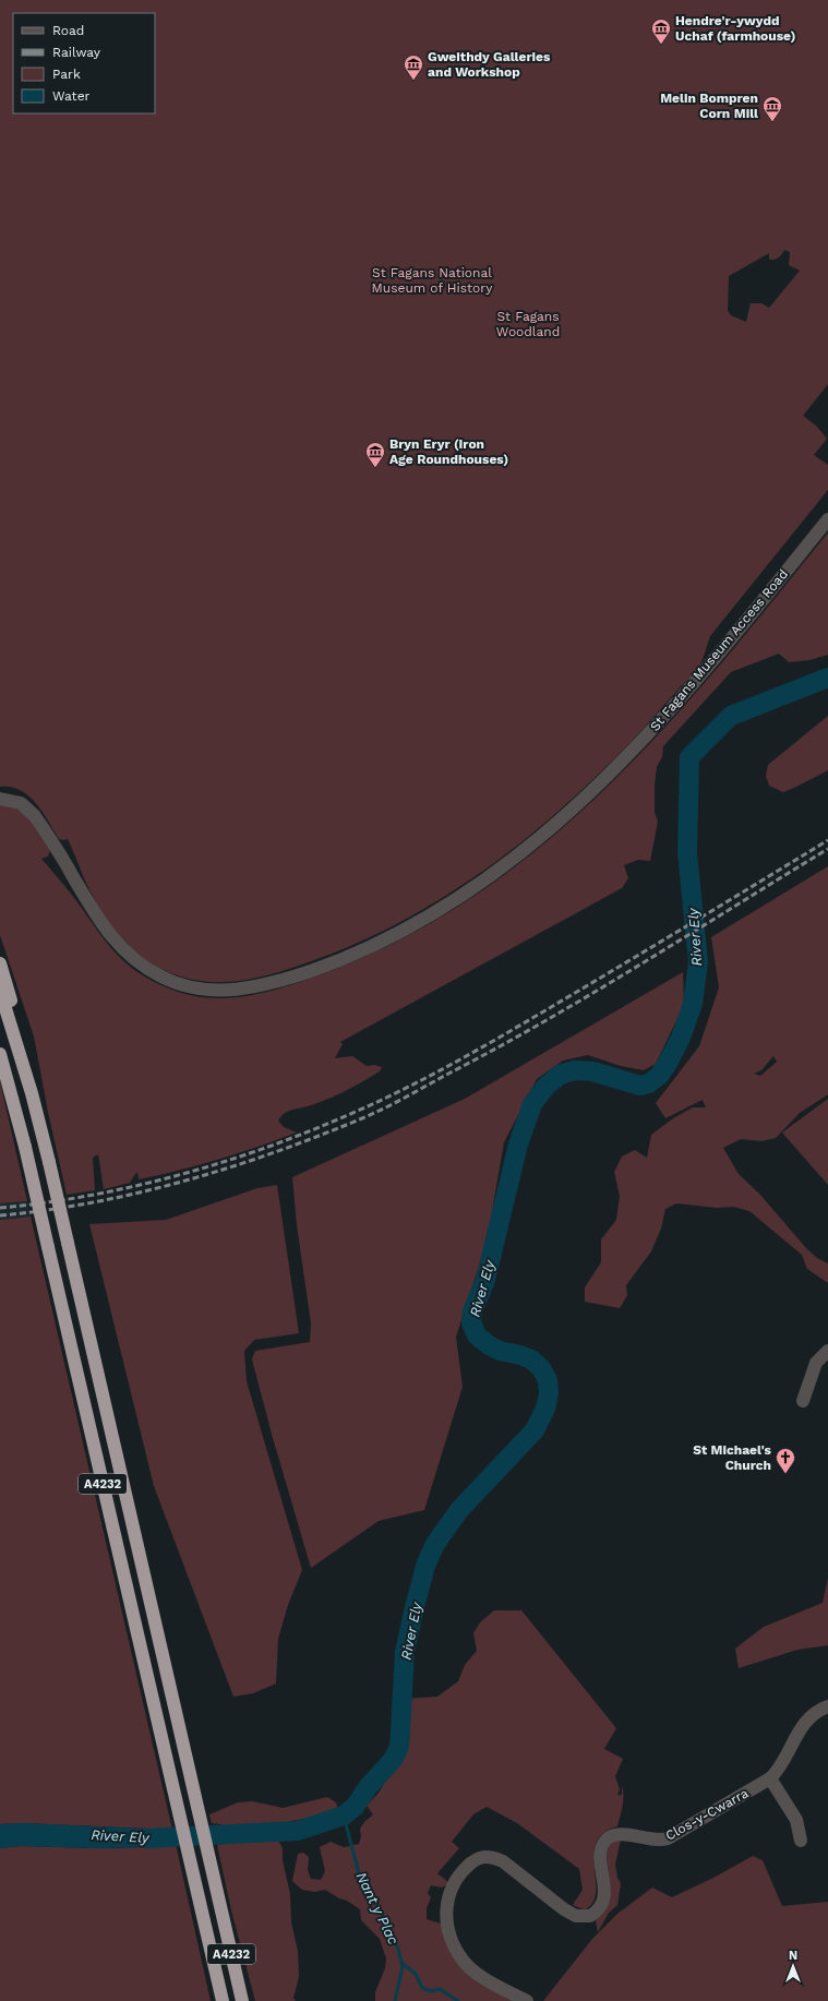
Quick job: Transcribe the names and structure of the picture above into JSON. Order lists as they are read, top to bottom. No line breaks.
{"streets":{"highway":["A4232"],"street":["St Fagans Museum Access Road","Clos-y-Cwarra"]},"water":["River Ely","Nant y Plac"],"parks":["St Fagans National Museum of History","St Fagans Woodland"],"places":{"museum":["Hendre'r-ywydd Uchaf (farmhouse)","Gweithdy Galleries and Workshop","Melin Bompren Corn Mill","Bryn Eryr (Iron Age Roundhouses)"],"church":["St Michael's Church"]},"legend":["Road","Railway","Park","Water"],"north":"top"}
